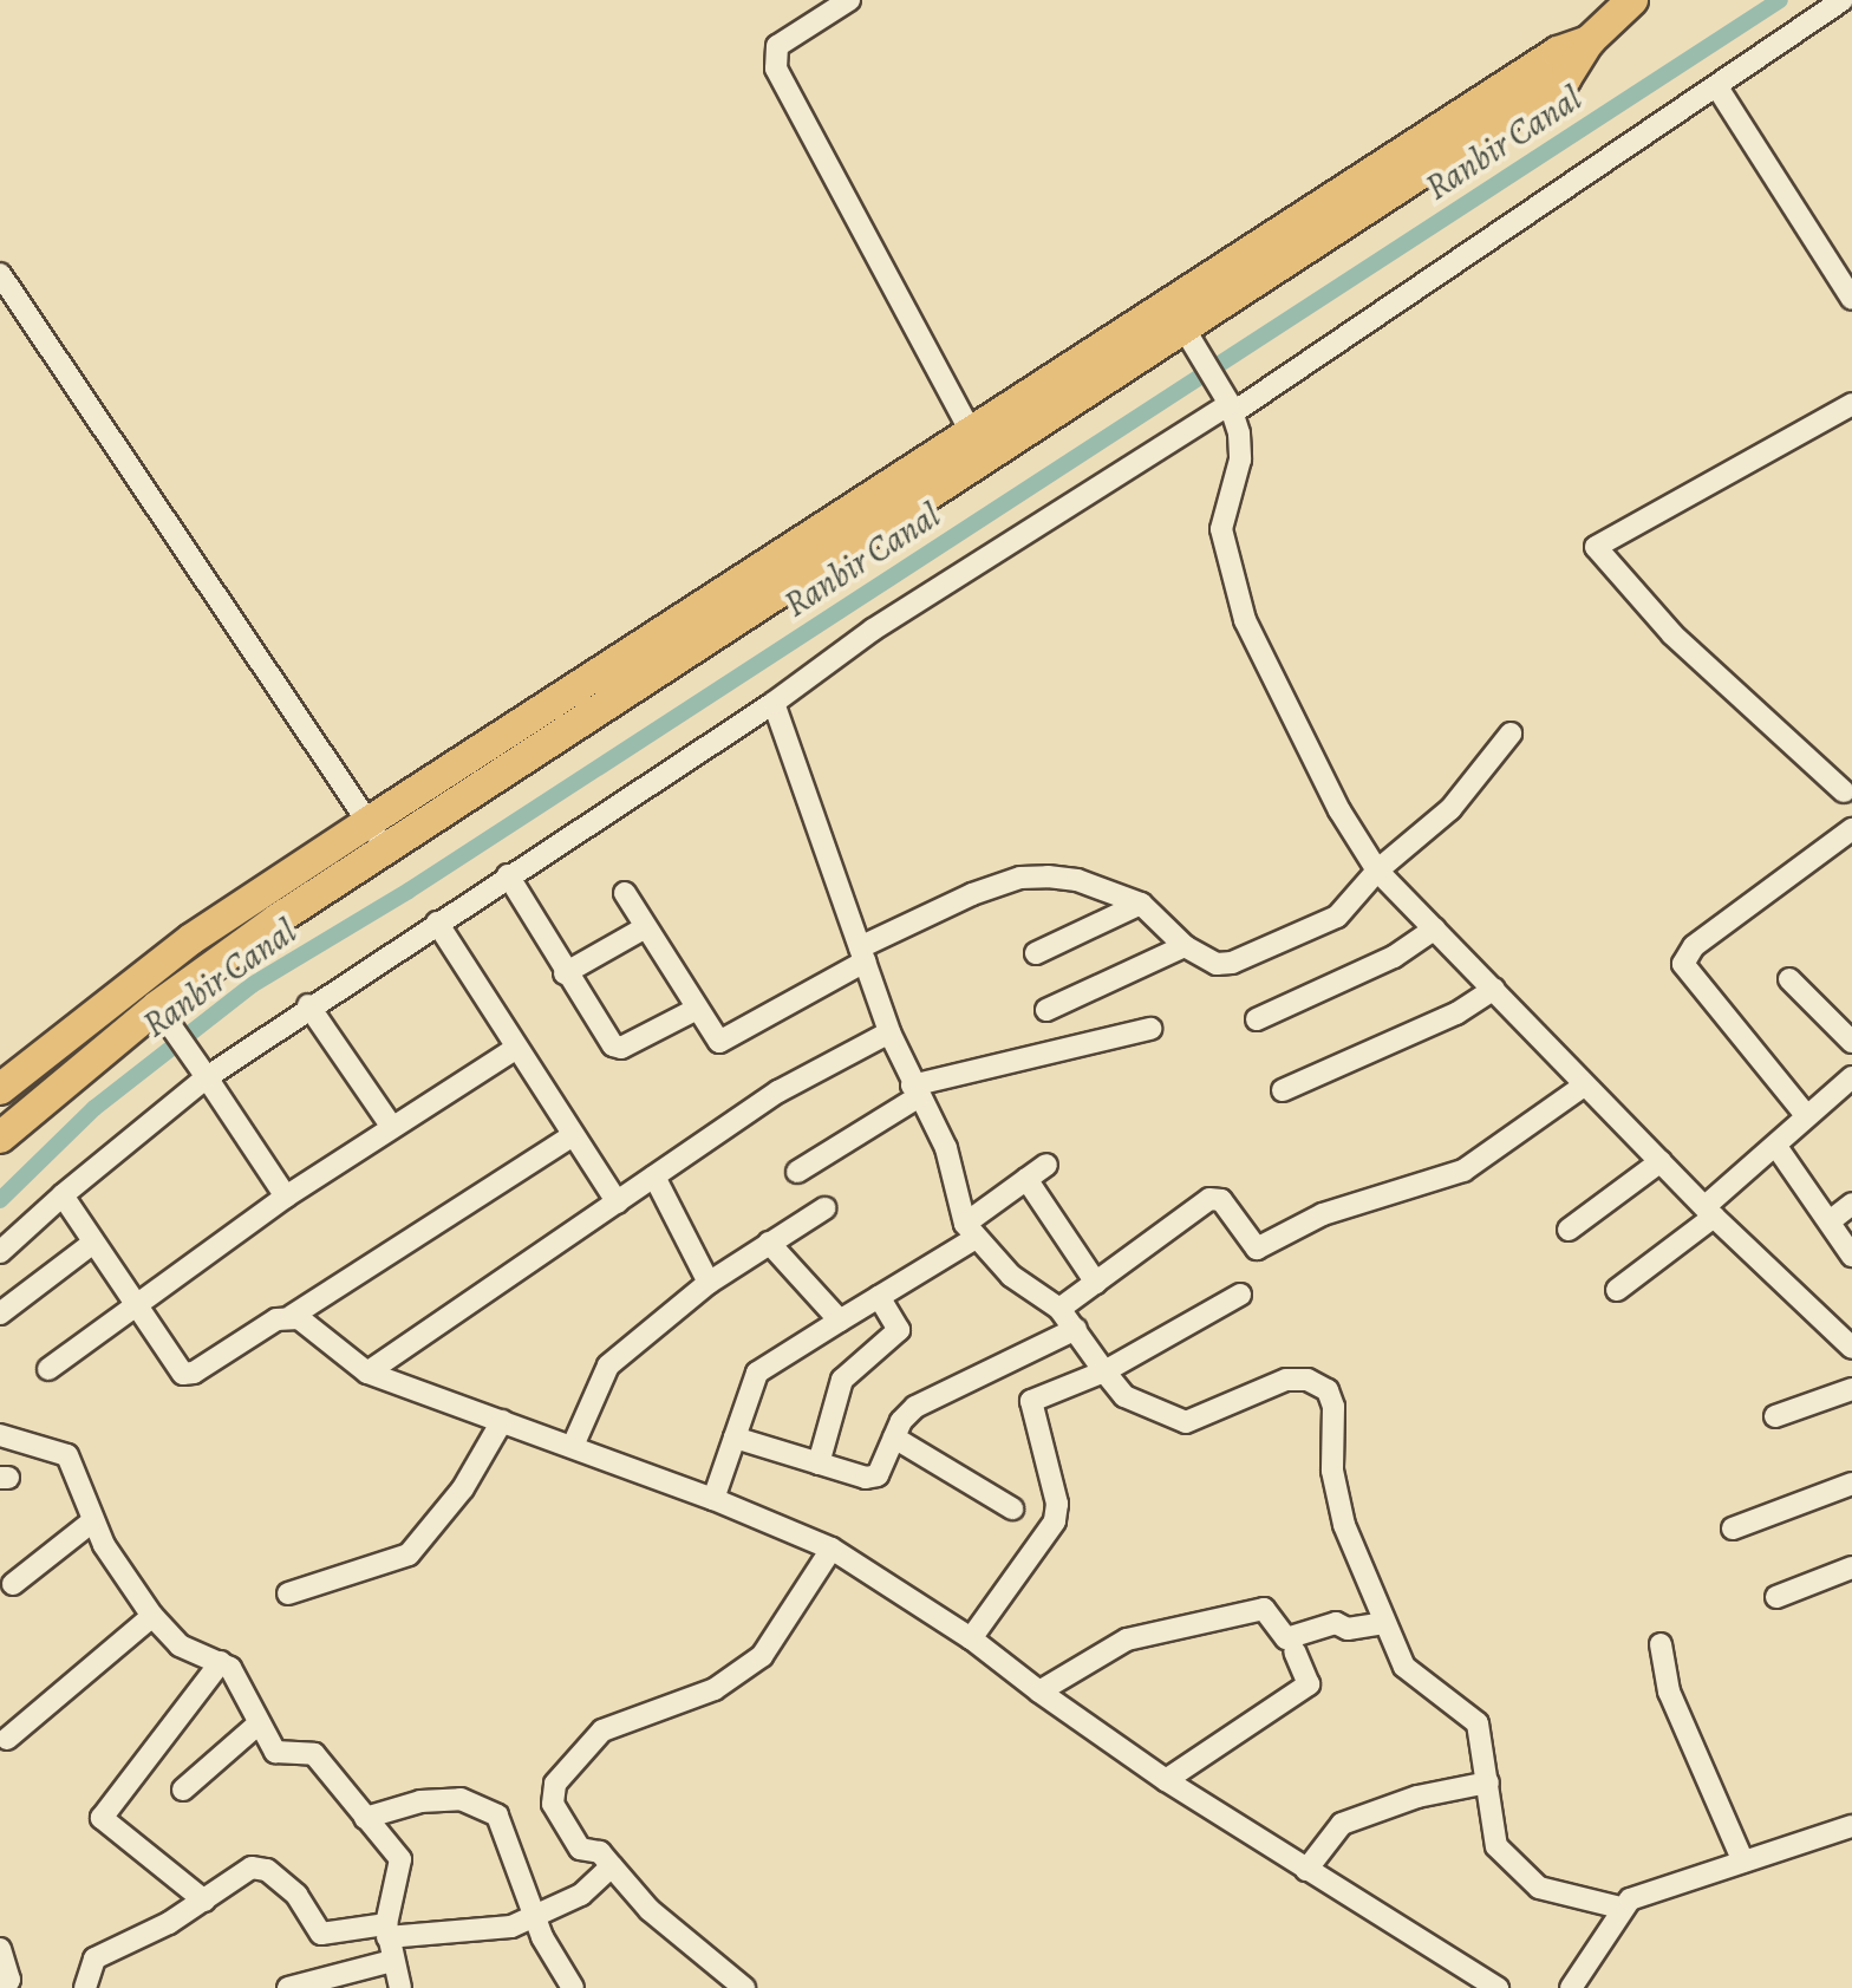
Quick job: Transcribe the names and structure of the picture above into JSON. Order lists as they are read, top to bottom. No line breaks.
{"water":["Ranbir Canal"]}
